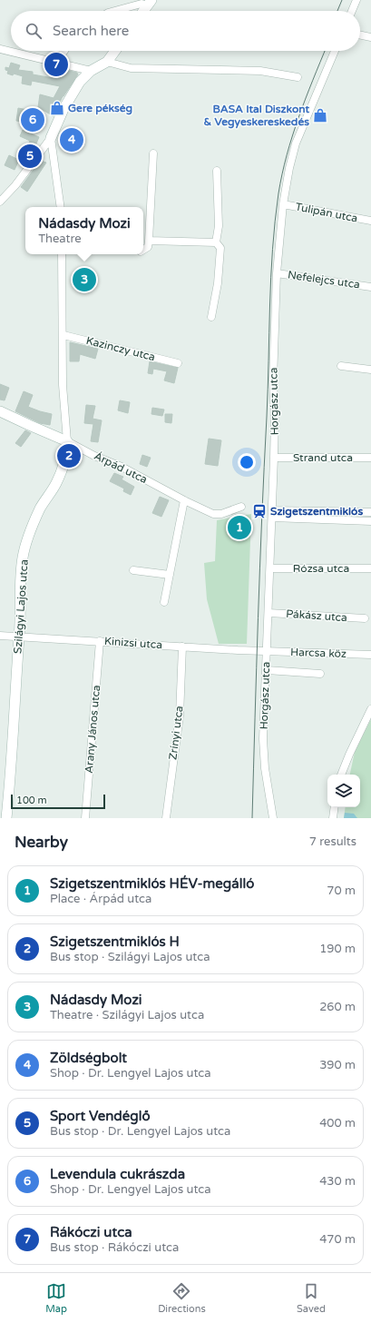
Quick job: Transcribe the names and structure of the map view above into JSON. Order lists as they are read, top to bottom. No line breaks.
{"streets":{"street":["Tulipán utca","Nefelejcs utca","Kazinczy utca","Horgász utca","Strand utca","Árpád utca","Rózsa utca","Szilágyi Lajos utca","Pákász utca","Kinizsi utca","Harcsa köz","Arany János utca","Zrínyi utca"]},"crossings":[["Tulipán utca","Horgász utca"],["Nefelejcs utca","Horgász utca"],["Kazinczy utca","Szilágyi Lajos utca"],["Horgász utca","Strand utca"],["Horgász utca","Rózsa utca"],["Horgász utca","Pákász utca"],["Horgász utca","Kinizsi utca"],["Horgász utca","Harcsa köz"],["Árpád utca","Szilágyi Lajos utca"],["Szilágyi Lajos utca","Kinizsi utca"],["Kinizsi utca","Harcsa köz"],["Kinizsi utca","Arany János utca"],["Kinizsi utca","Zrínyi utca"]],"places":{"shop":["Gere pékség","BASA Ital Diszkont & Vegyeskereskedés"],"station":["Szigetszentmiklós"]},"scale_bar":"100 m","page":{"search":"Search here","pins":["7","6","4","5","3","2","1"],"popup":["Nádasdy Mozi","Theatre"],"scale":"100 m","heading":["Nearby","7 results"],"list":[{"mark":"1","name":"Szigetszentmiklós HÉV-megálló","note":"Place · Árpád utca","value":"70 m"},{"mark":"2","name":"Szigetszentmiklós H","note":"Bus stop · Szilágyi Lajos utca","value":"190 m"},{"mark":"3","name":"Nádasdy Mozi","note":"Theatre · Szilágyi Lajos utca","value":"260 m"},{"mark":"4","name":"Zöldségbolt","note":"Shop · Dr. Lengyel Lajos utca","value":"390 m"},{"mark":"5","name":"Sport Vendéglő","note":"Bus stop · Dr. Lengyel Lajos utca","value":"400 m"},{"mark":"6","name":"Levendula cukrászda","note":"Shop · Dr. Lengyel Lajos utca","value":"430 m"},{"mark":"7","name":"Rákóczi utca","note":"Bus stop · Rákóczi utca","value":"470 m"}],"nav":["Map","Directions","Saved"]}}
